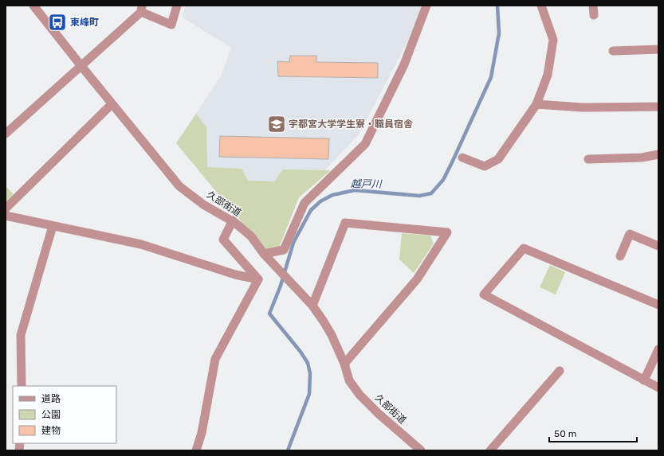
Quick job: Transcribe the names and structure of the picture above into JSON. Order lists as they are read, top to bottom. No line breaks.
{"streets":{"street":["久部街道"]},"water":["越戸川"],"places":{"bus stop":["東峰町"],"school or university":["宇都宮大学学生寮・職員宿舎"]},"legend":["道路","公園","建物"],"scale_bar":"50 m"}
